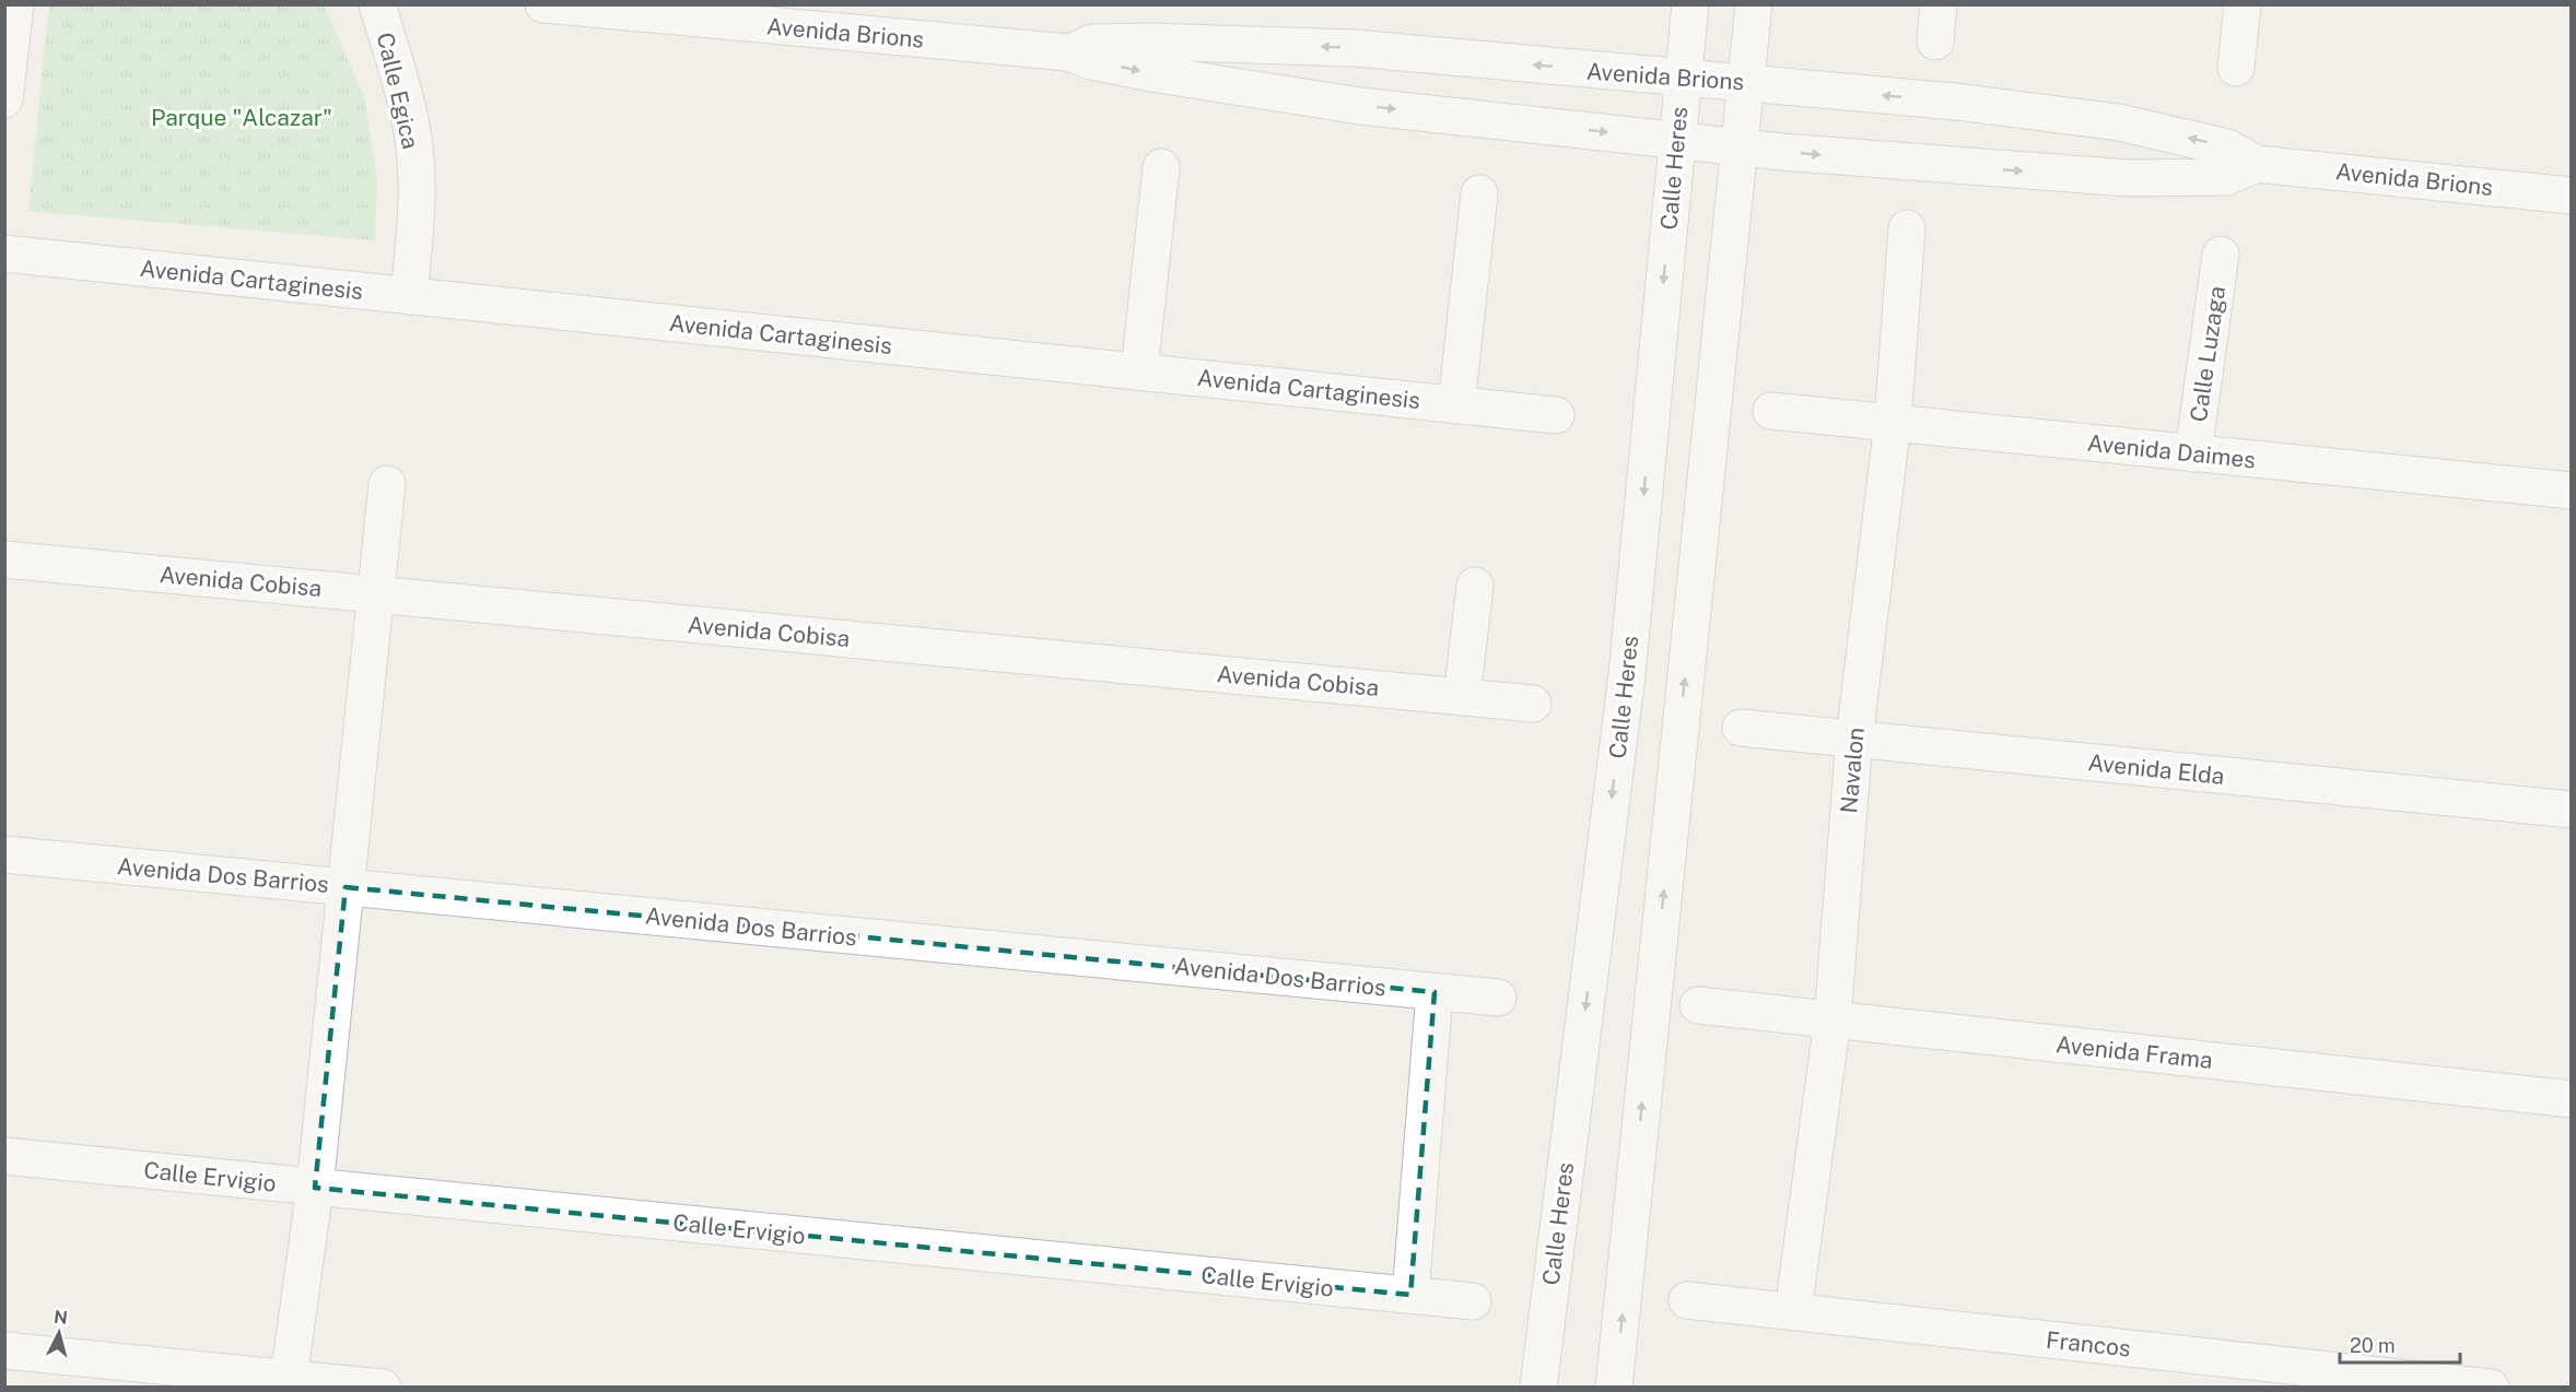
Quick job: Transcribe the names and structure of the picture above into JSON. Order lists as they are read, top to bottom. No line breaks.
{"streets":{"street":["Avenida Brions","Calle Egica","Calle Heres","Avenida Cartaginesis","Calle Luzaga","Avenida Daimes","Avenida Cobisa","Avenida Elda","Navalon","Avenida Dos Barrios","Avenida Frama","Calle Ervigio","Francos"]},"crossings":[["Avenida Brions","Calle Heres"],["Calle Egica","Avenida Cartaginesis"],["Calle Luzaga","Avenida Daimes"],["Avenida Daimes","Navalon"],["Avenida Elda","Navalon"],["Navalon","Avenida Frama"],["Navalon","Francos"]],"parks":["Parque \"Alcazar\""],"scale_bar":"20 m","north":"top"}
